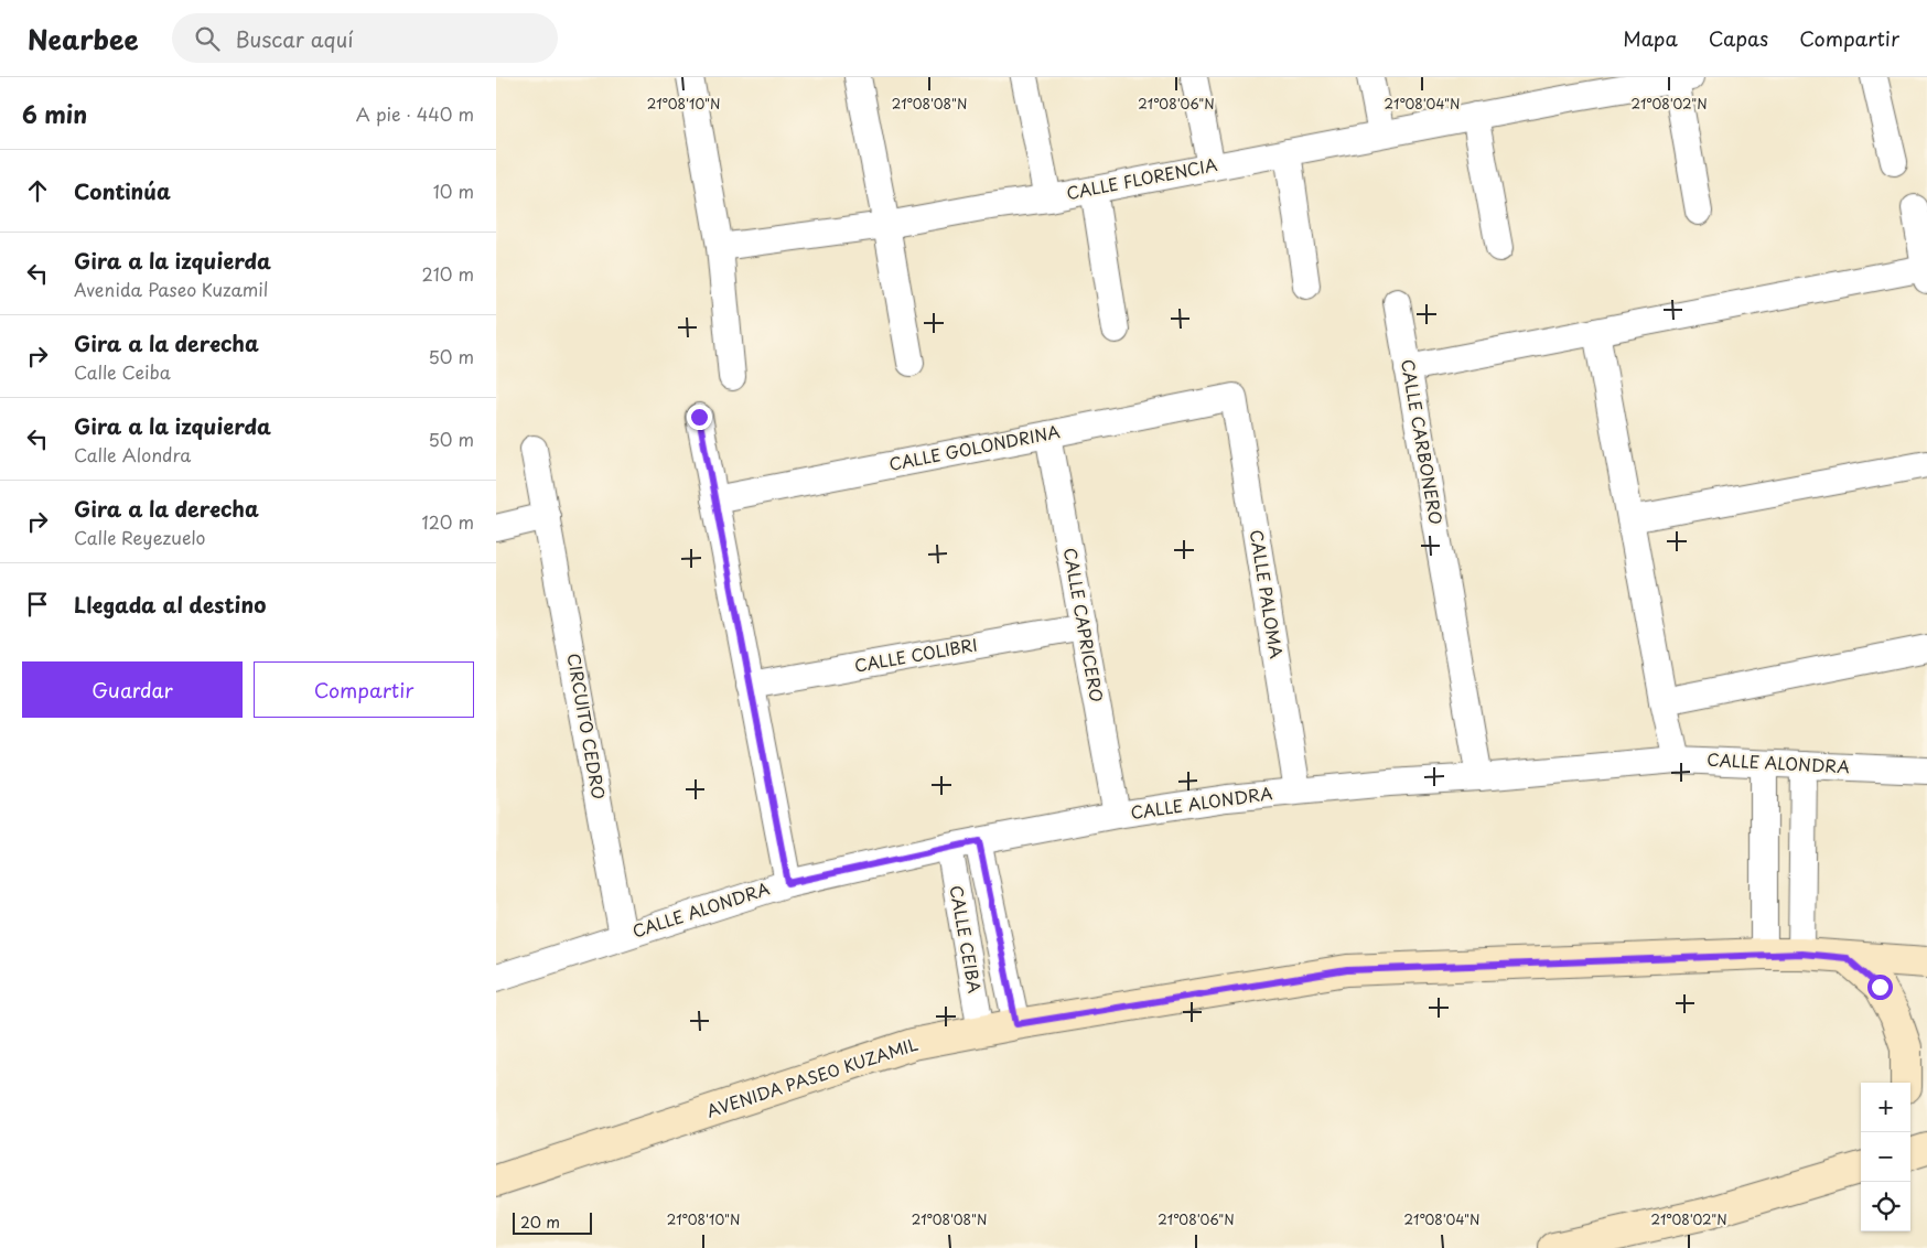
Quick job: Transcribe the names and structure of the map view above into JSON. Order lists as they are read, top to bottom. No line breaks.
{"streets":{"main road":["AVENIDA PASEO KUZAMIL"],"street":["CALLE FLORENCIA","CALLE CARBONERO","CALLE GOLONDRINA","CALLE PALOMA","CALLE CAPRICERO","CALLE COLIBRI","CIRCUITO CEDRO","CALLE ALONDRA","CALLE CEIBA"]},"crossings":[["CALLE CARBONERO","CALLE ALONDRA"],["CALLE GOLONDRINA","CALLE PALOMA"],["CALLE GOLONDRINA","CALLE CAPRICERO"],["CALLE PALOMA","CALLE ALONDRA"],["CALLE CAPRICERO","CALLE COLIBRI"],["CALLE CAPRICERO","CALLE ALONDRA"],["CIRCUITO CEDRO","CALLE ALONDRA"],["CALLE ALONDRA","CALLE CEIBA"],["CALLE CEIBA","AVENIDA PASEO KUZAMIL"]],"scale_bar":"20 m","page":{"header":"Nearbee","search":"Buscar aquí","nav":["Mapa","Capas","Compartir"],"heading":["6 min","A pie · 440 m"],"list":[["Continúa","10 m"],["Gira a la izquierda","Avenida Paseo Kuzamil","210 m"],["Gira a la derecha","Calle Ceiba","50 m"],["Gira a la izquierda","Calle Alondra","50 m"],["Gira a la derecha","Calle Reyezuelo","120 m"],"Llegada al destino"],"buttons":["Guardar","Compartir"],"map_buttons":["+","−"],"scale":"20 m"},"coordinates":["21°08'10\"N","21°08'08\"N","21°08'06\"N","21°08'04\"N","21°08'02\"N"]}
